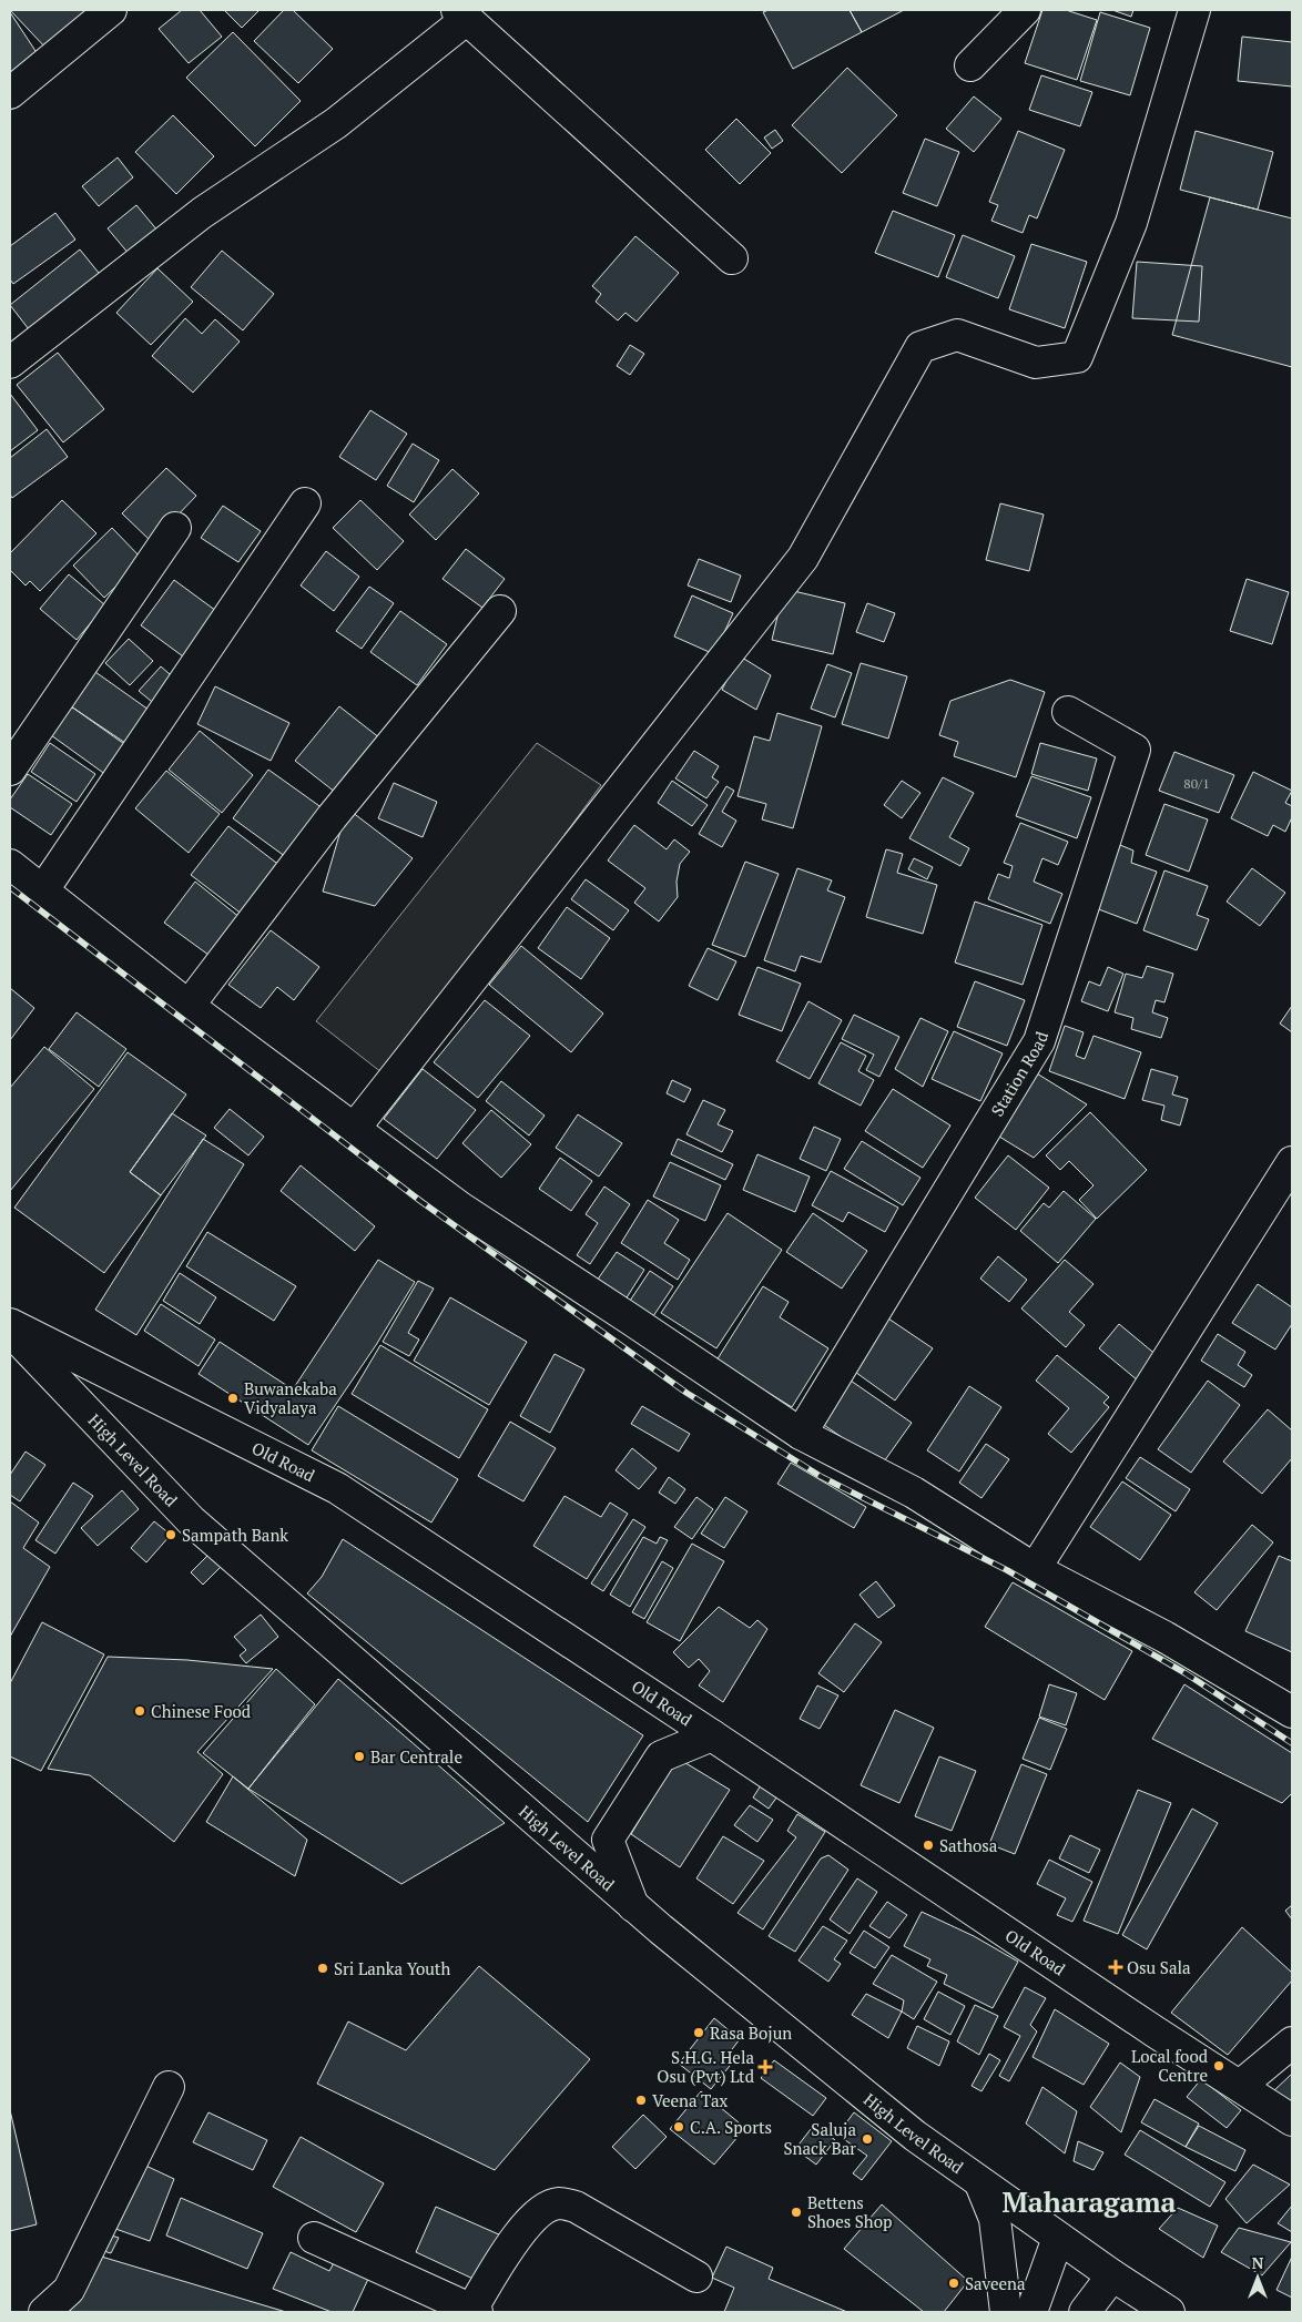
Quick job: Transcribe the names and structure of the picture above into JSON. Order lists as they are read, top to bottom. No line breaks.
{"streets":{"main road":["Station Road","High Level Road","Old Road"]},"districts":["Maharagama"],"places":{"other":["Buwanekaba Vidyalaya","Sampath Bank","Chinese Food","Bar Centrale","Sathosa","Sri Lanka Youth","Rasa Bojun","Local food Centre","Veena Tax","C.A. Sports","Saluja Snack Bar","Bettens Shoes Shop","Saveena"],"health":["Osu Sala","S.H.G. Hela Osu (Pvt) Ltd"]},"house_numbers":["80/1"],"north":"top"}
